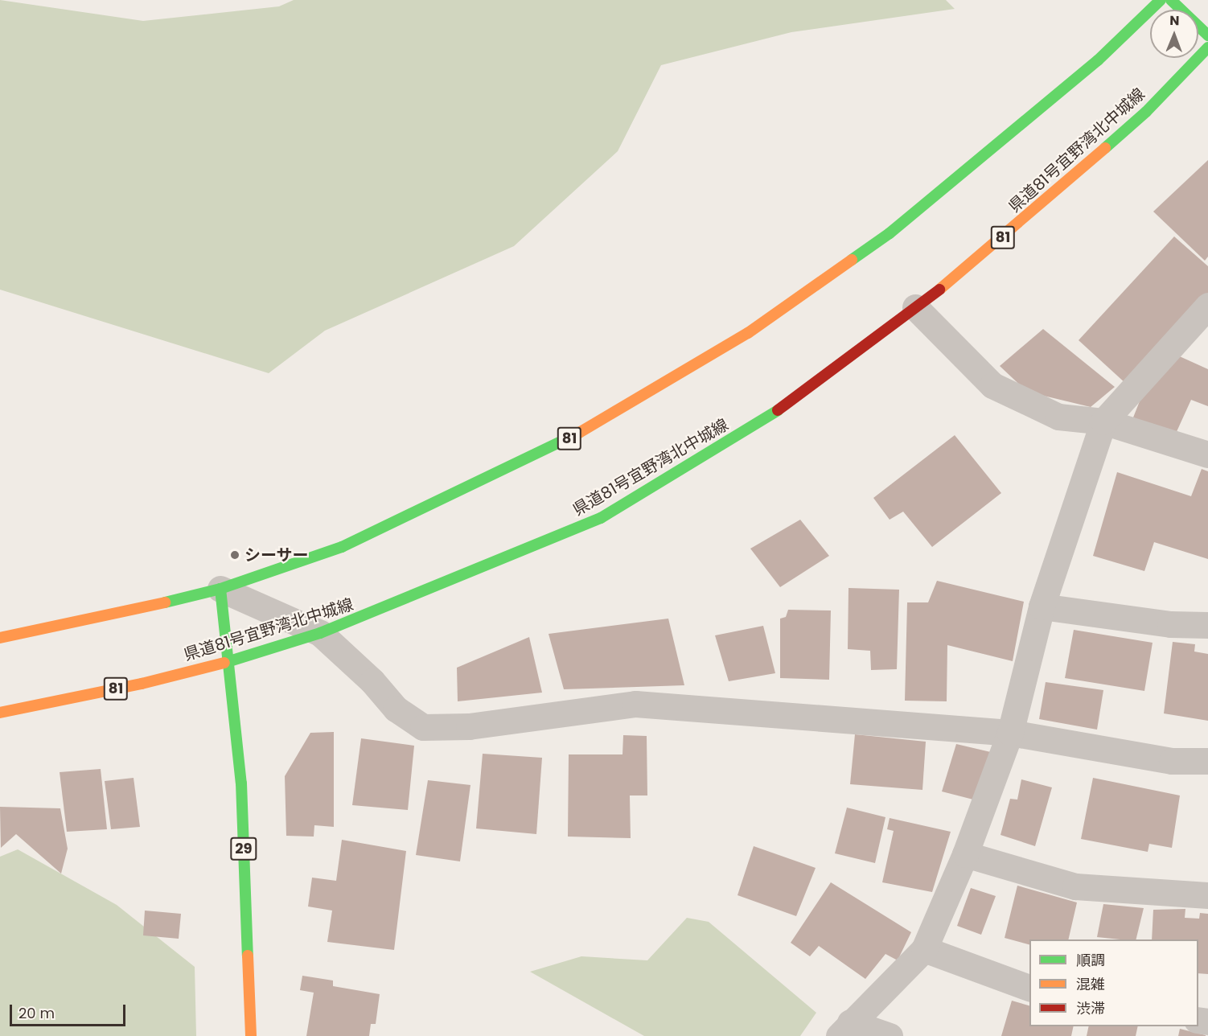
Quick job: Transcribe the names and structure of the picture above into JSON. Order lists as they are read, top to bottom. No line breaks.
{"streets":{"main road":["県道81号宜野湾北中城線","81","29"]},"crossings":[["県道81号宜野湾北中城線","29"],["81","29"]],"places":["シーサー"],"legend":["順調","混雑","渋滞"],"scale_bar":"20 m","north":"top"}
